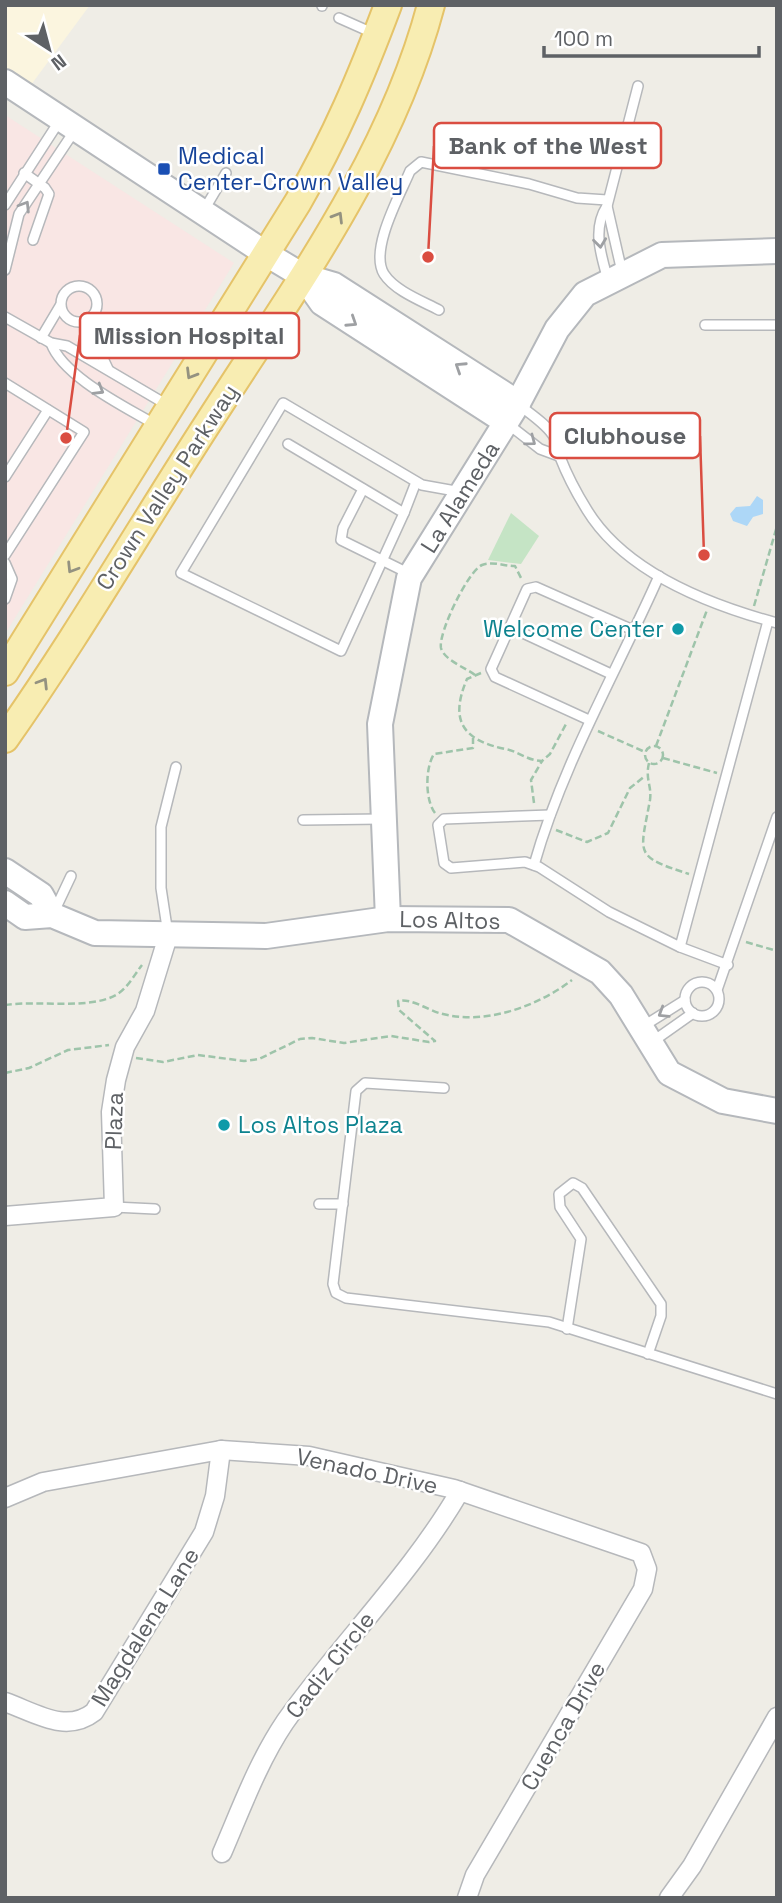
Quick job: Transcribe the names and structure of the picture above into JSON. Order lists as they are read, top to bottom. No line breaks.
{"streets":{"main road":["Crown Valley Parkway"],"street":["La Alameda","Los Altos","Plaza","Venado Drive","Magdalena Lane","Cadiz Circle","Cuenca Drive"]},"crossings":[["La Alameda","Los Altos"],["Los Altos","Plaza"],["Venado Drive","Magdalena Lane"],["Venado Drive","Cadiz Circle"],["Venado Drive","Cuenca Drive"]],"places":{"transit":["Medical Center-Crown Valley"],"other":["Bank of the West","Mission Hospital","Clubhouse","Welcome Center","Los Altos Plaza"]},"scale_bar":"100 m","north":"bottom right"}
